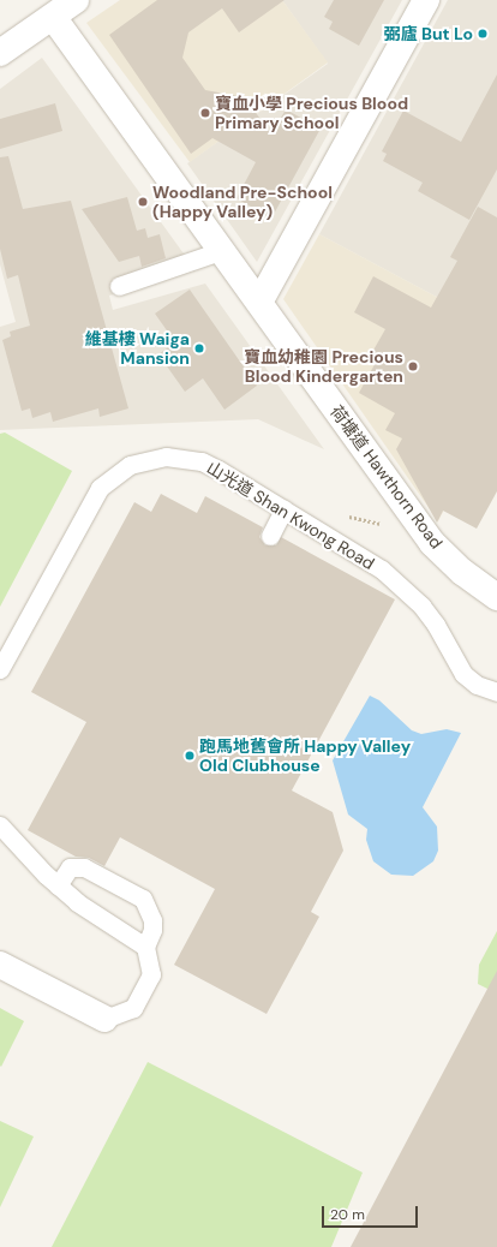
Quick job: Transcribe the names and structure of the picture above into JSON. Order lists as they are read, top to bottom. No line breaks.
{"streets":{"street":["荷塘道 Hawthorn Road"],"lane":["山光道 Shan Kwong Road"]},"places":["弼廬 But Lo","寶血小學 Precious Blood Primary School","Woodland Pre-School (Happy Valley)","維基樓 Waiga Mansion","寶血幼稚園 Precious Blood Kindergarten","跑馬地舊會所 Happy Valley Old Clubhouse"],"scale_bar":"20 m"}
